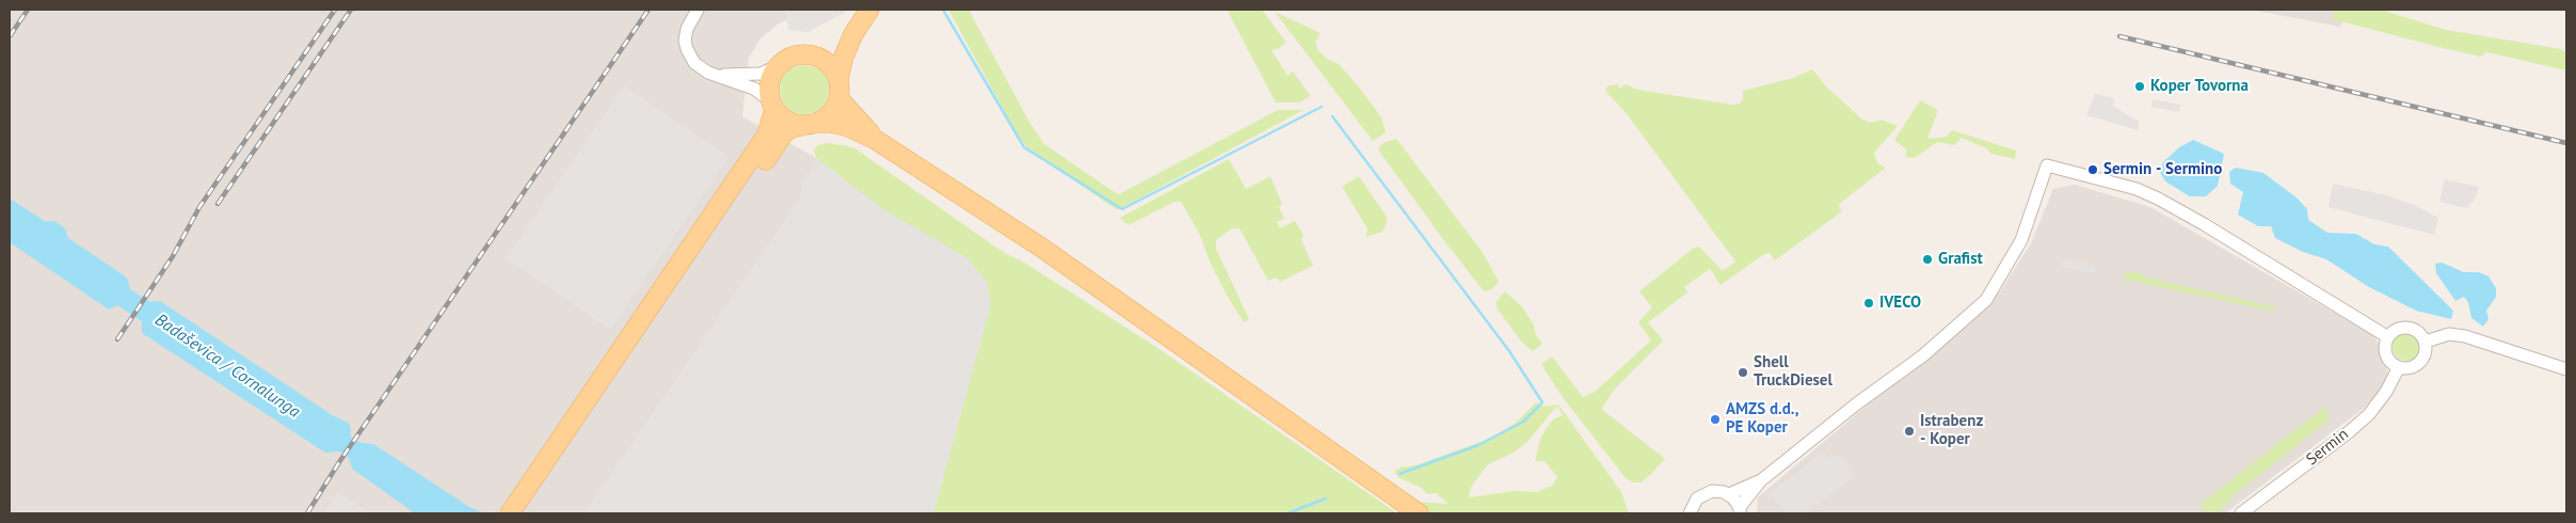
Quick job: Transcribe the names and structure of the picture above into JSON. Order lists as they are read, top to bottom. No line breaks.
{"streets":{"street":["Sermin"]},"water":["Badaševica / Cornalunga"],"places":["Koper Tovorna","Sermin - Sermino","Grafist","IVECO","Shell TruckDiesel","AMZS d.d., PE Koper","Istrabenz - Koper"]}
